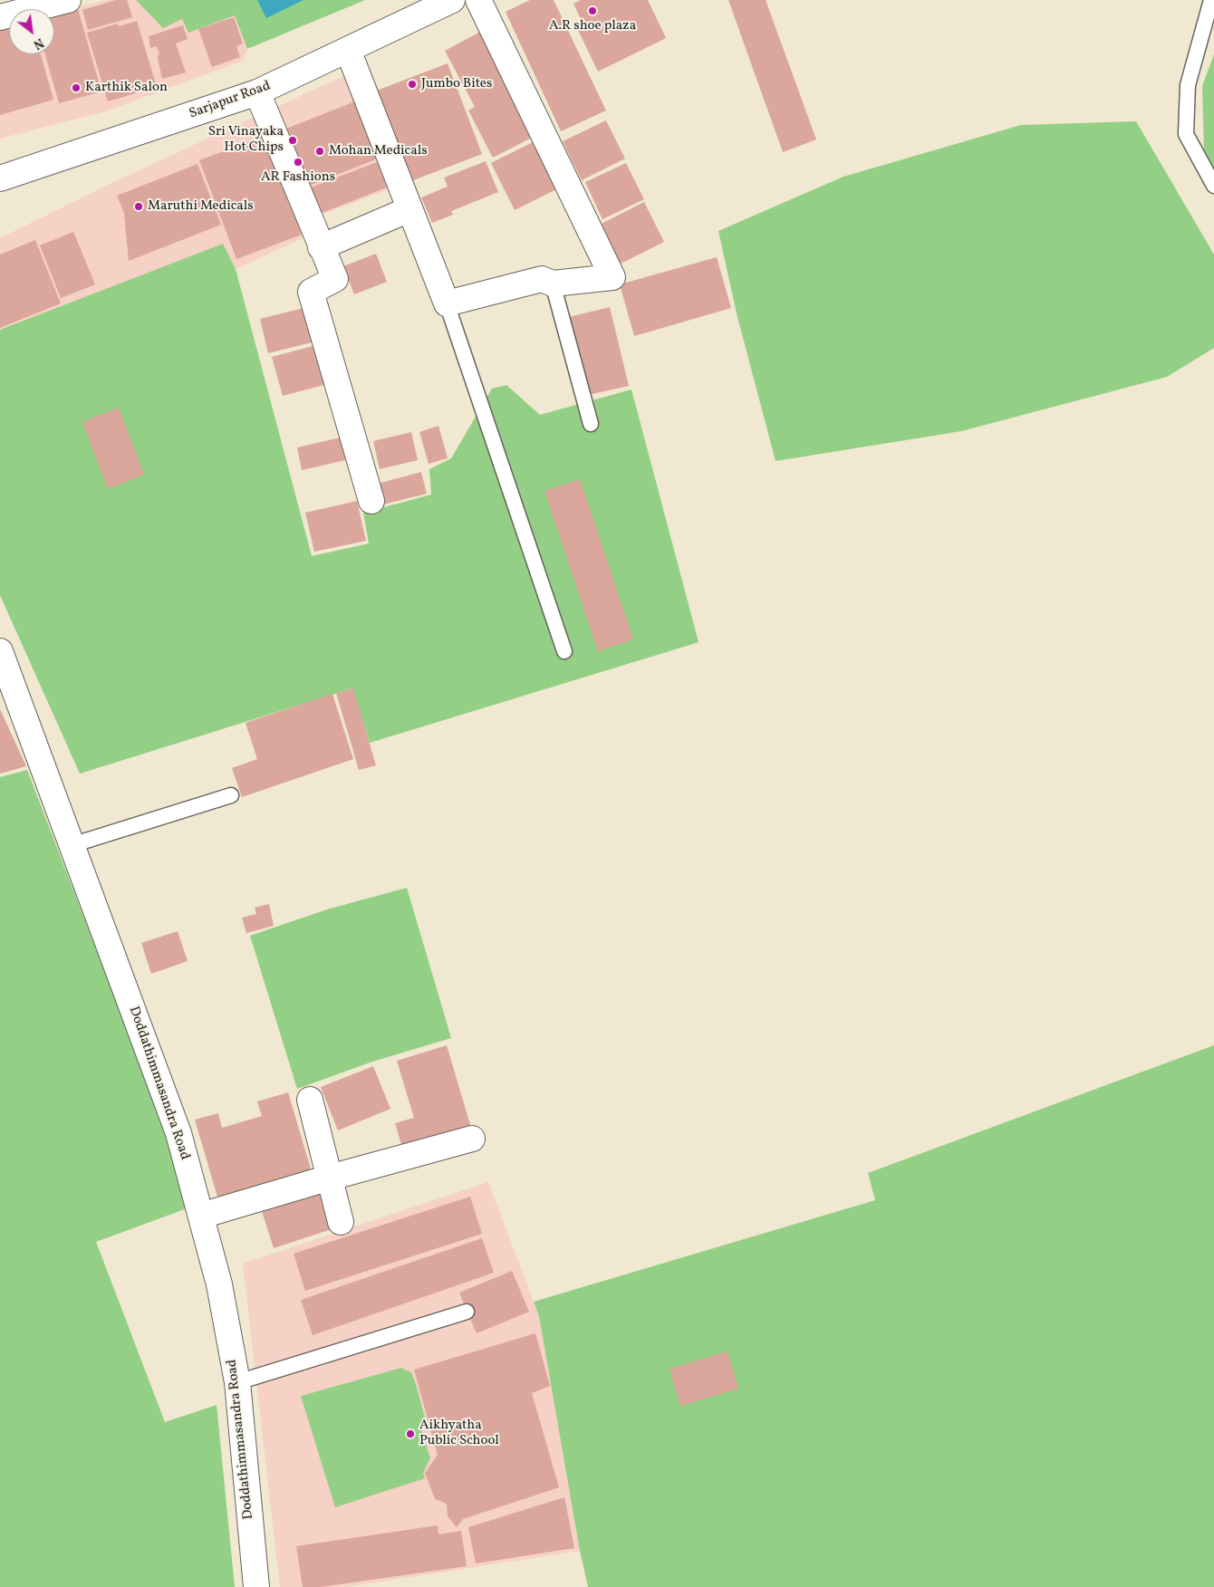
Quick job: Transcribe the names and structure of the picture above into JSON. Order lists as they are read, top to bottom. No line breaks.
{"streets":{"street":["Sarjapur Road","Doddathimmasandra Road"]},"places":["A.R shoe plaza","Jumbo Bites","Karthik Salon","Sri Vinayaka Hot Chips","Mohan Medicals","AR Fashions","Maruthi Medicals","Aikhyatha Public School"],"north":"bottom right"}
